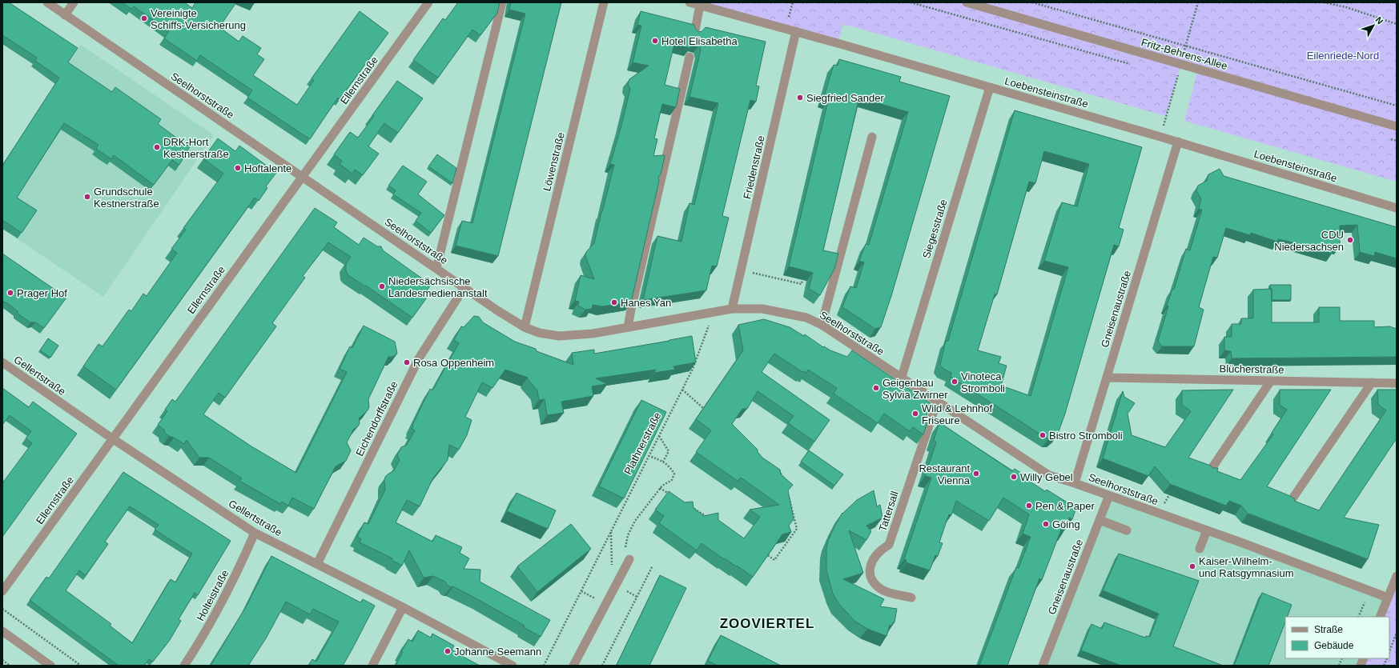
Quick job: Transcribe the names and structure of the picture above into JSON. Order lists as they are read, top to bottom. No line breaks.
{"streets":{"street":["Fritz-Behrens-Allee","Ellernstraße","Loebensteinstraße","Seelhorststraße","Löwenstraße","Friedenstraße","Siegesstraße","Gneisenaustraße","Blücherstraße","Gellertstraße","Eichendorffstraße","Tattersall","Holteistraße"],"path":["Plathnerstraße"]},"crossings":[["Ellernstraße","Seelhorststraße"],["Ellernstraße","Gellertstraße"],["Loebensteinstraße","Friedenstraße"],["Loebensteinstraße","Siegesstraße"],["Loebensteinstraße","Gneisenaustraße"],["Seelhorststraße","Löwenstraße"],["Seelhorststraße","Friedenstraße"],["Seelhorststraße","Siegesstraße"],["Seelhorststraße","Gneisenaustraße"],["Seelhorststraße","Eichendorffstraße"],["Seelhorststraße","Plathnerstraße"],["Seelhorststraße","Tattersall"],["Gneisenaustraße","Blücherstraße"],["Gellertstraße","Eichendorffstraße"],["Gellertstraße","Holteistraße"]],"districts":["ZOOVIERTEL"],"parks":["Eilenriede-Nord"],"places":["Vereinigte Schiffs-Versicherung","Hotel Elisabetha","Siegfried Sander","DRK-Hort Kestnerstraße","Hoftalente","Grundschule Kestnerstraße","CDU Niedersachsen","Niedersächsische Landesmedienanstalt","Prager Hof","Hanes Yan","Rosa Oppenheim","Vinoteca Stromboli","Geigenbau Sylvia Zwirner","Wild & Lehnhof Friseure","Bistro Stromboli","Restaurant Vienna","Willy Gebel","Pen & Paper","Göing","Kaiser-Wilhelm- und Ratsgymnasium","Johanne Seemann"],"legend":["Straße","Gebäude"],"north":"top right"}
